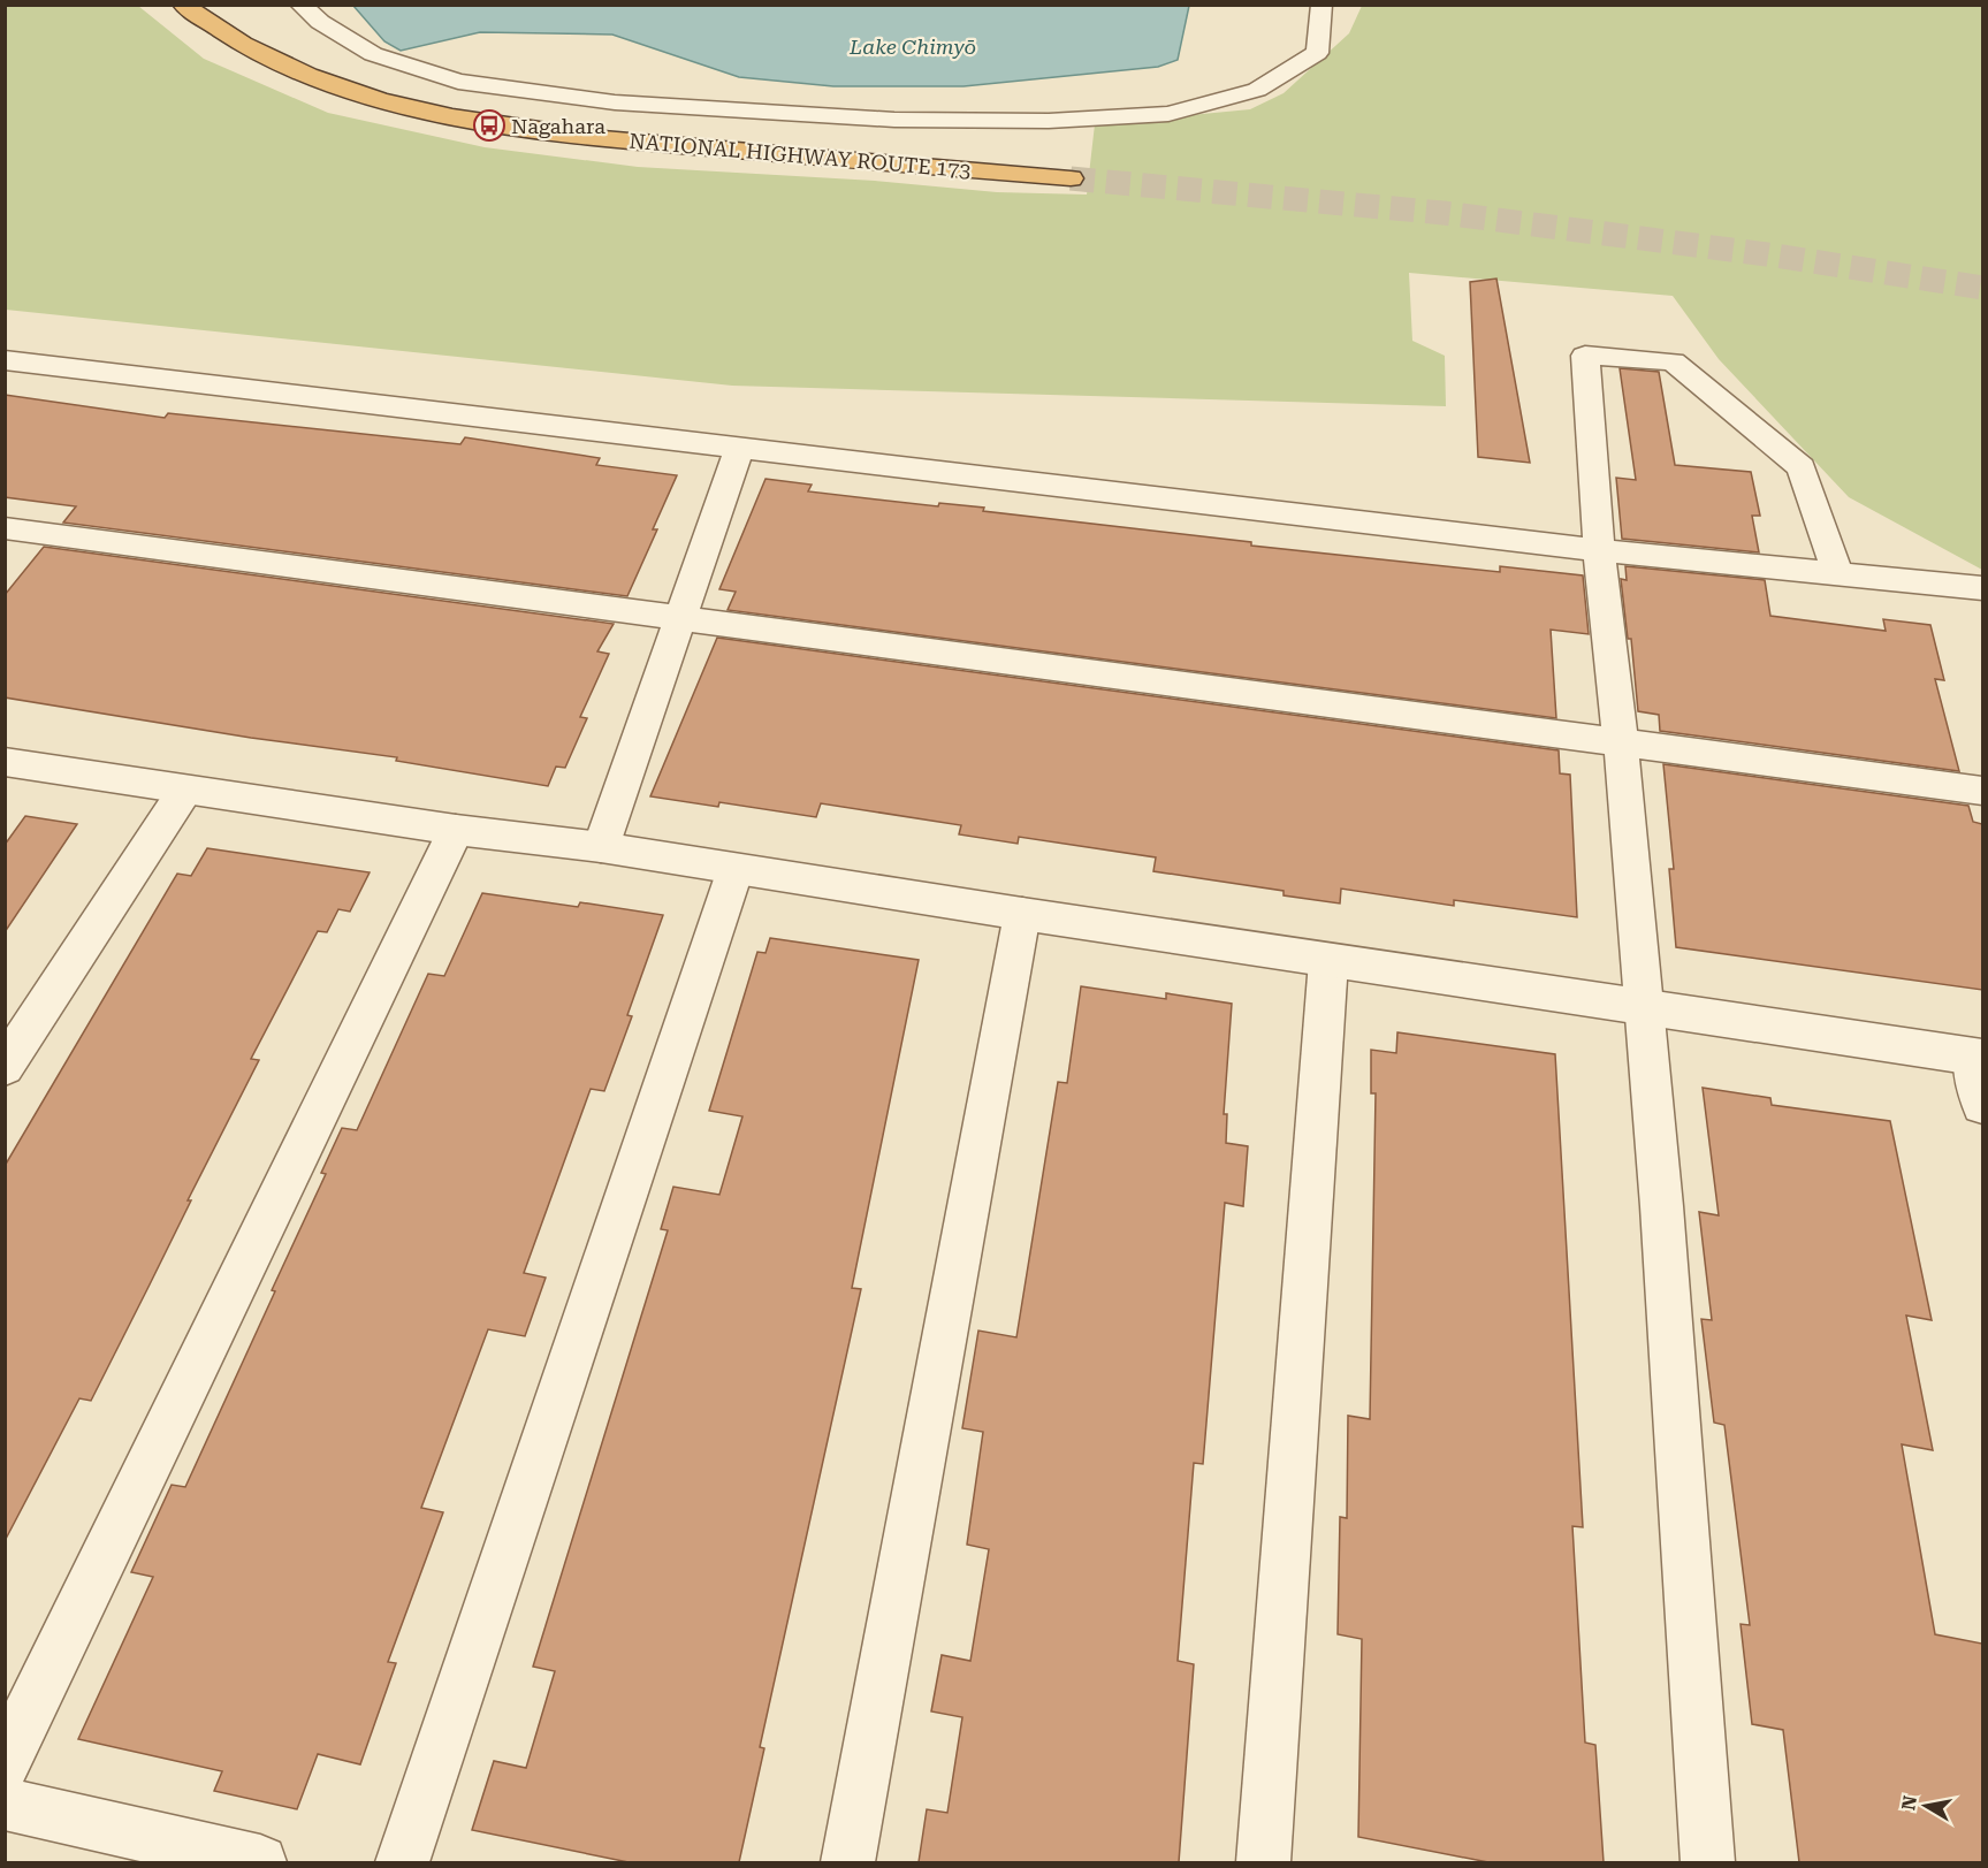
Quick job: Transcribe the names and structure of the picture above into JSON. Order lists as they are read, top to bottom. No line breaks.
{"streets":{"highway":["NATIONAL HIGHWAY ROUTE 173"]},"water":["Lake Chimyō"],"places":{"bus stop":["Nagahara"]},"north":"left"}
